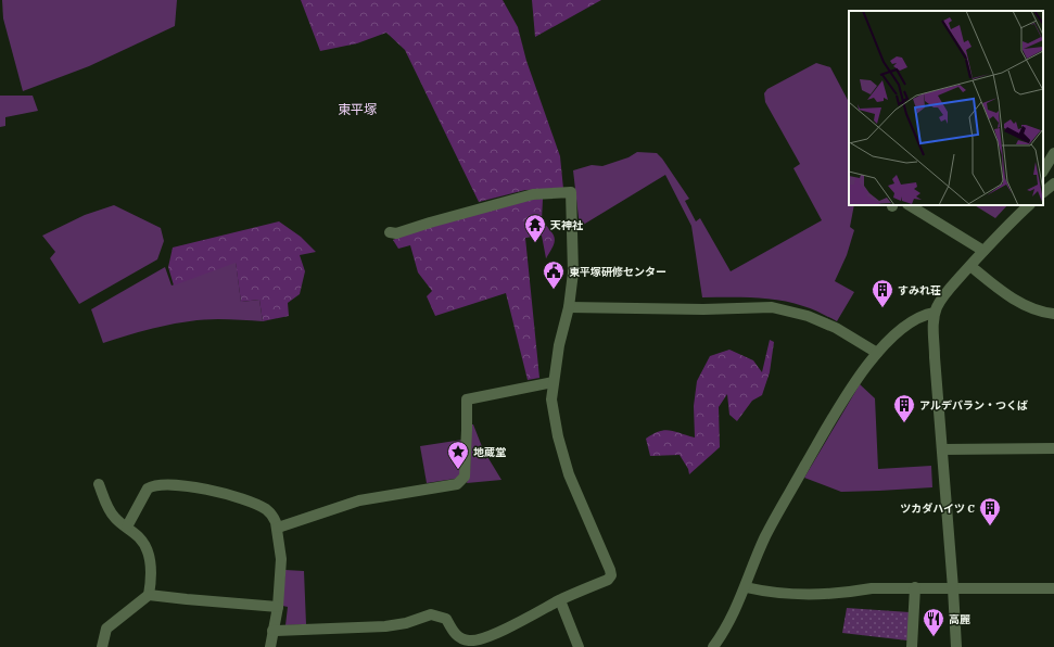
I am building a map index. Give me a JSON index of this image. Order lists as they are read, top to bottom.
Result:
{
  "districts": ["東平塚"],
  "places": {
    "temple": ["天神社"],
    "public building": ["東平塚研修センター"],
    "building": ["すみれ荘", "アルデバラン・つくば", "ツカダハイツ C"],
    "place": ["地蔵堂"],
    "restaurant": ["高麗"]
  }
}
